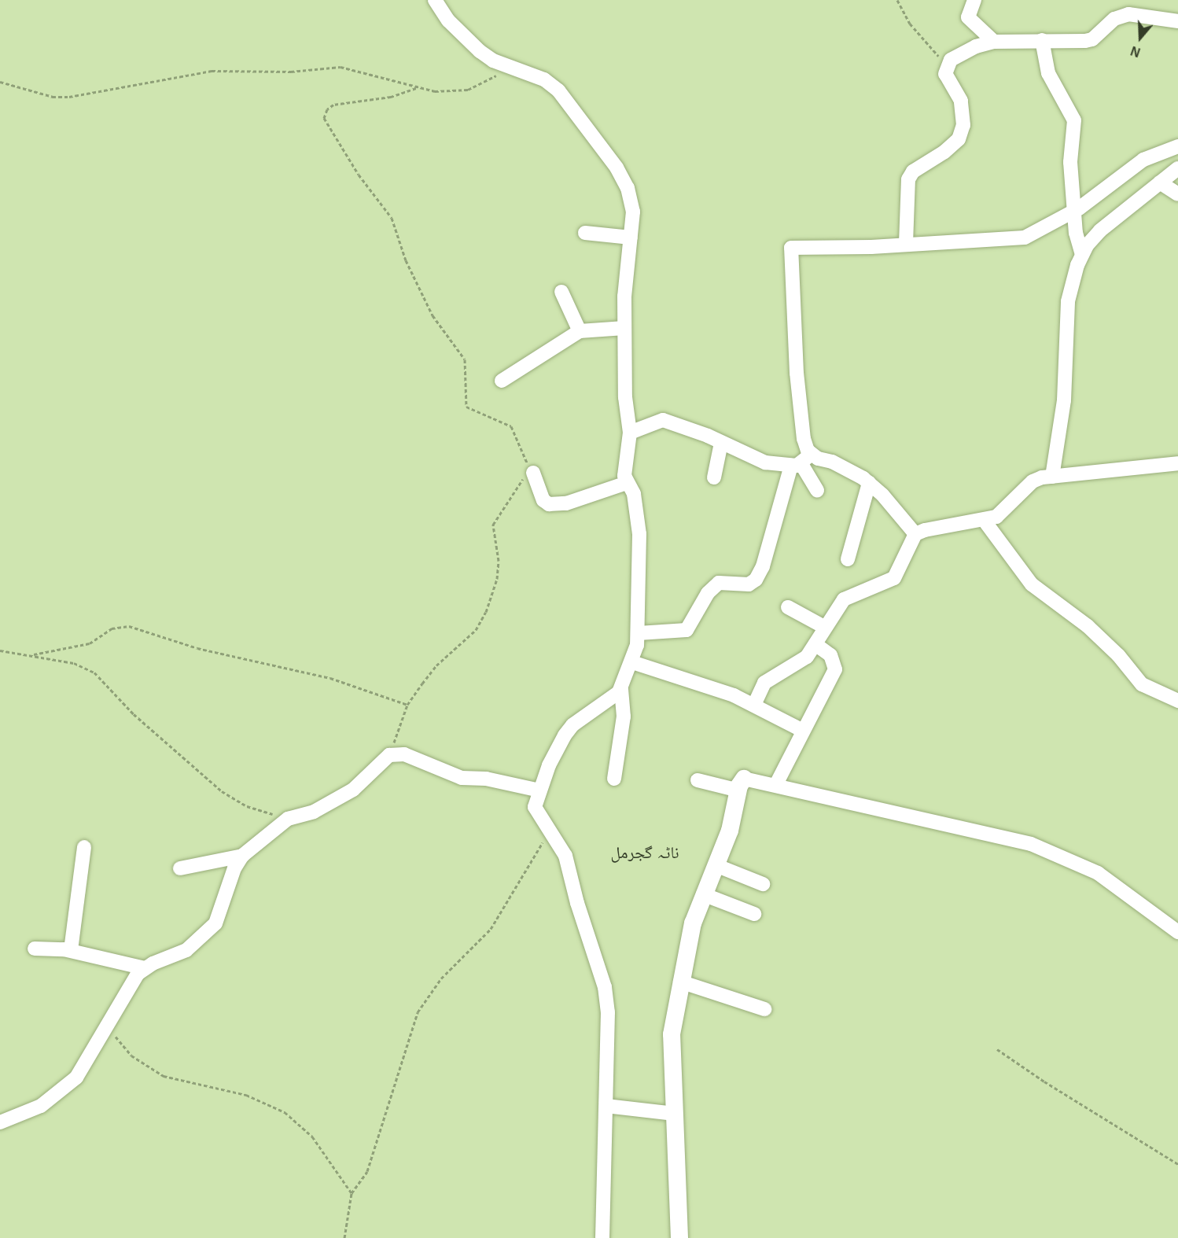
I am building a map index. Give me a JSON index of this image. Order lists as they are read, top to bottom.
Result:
{
  "districts": ["ناٹہ گجرمل"],
  "north": "bottom"
}
